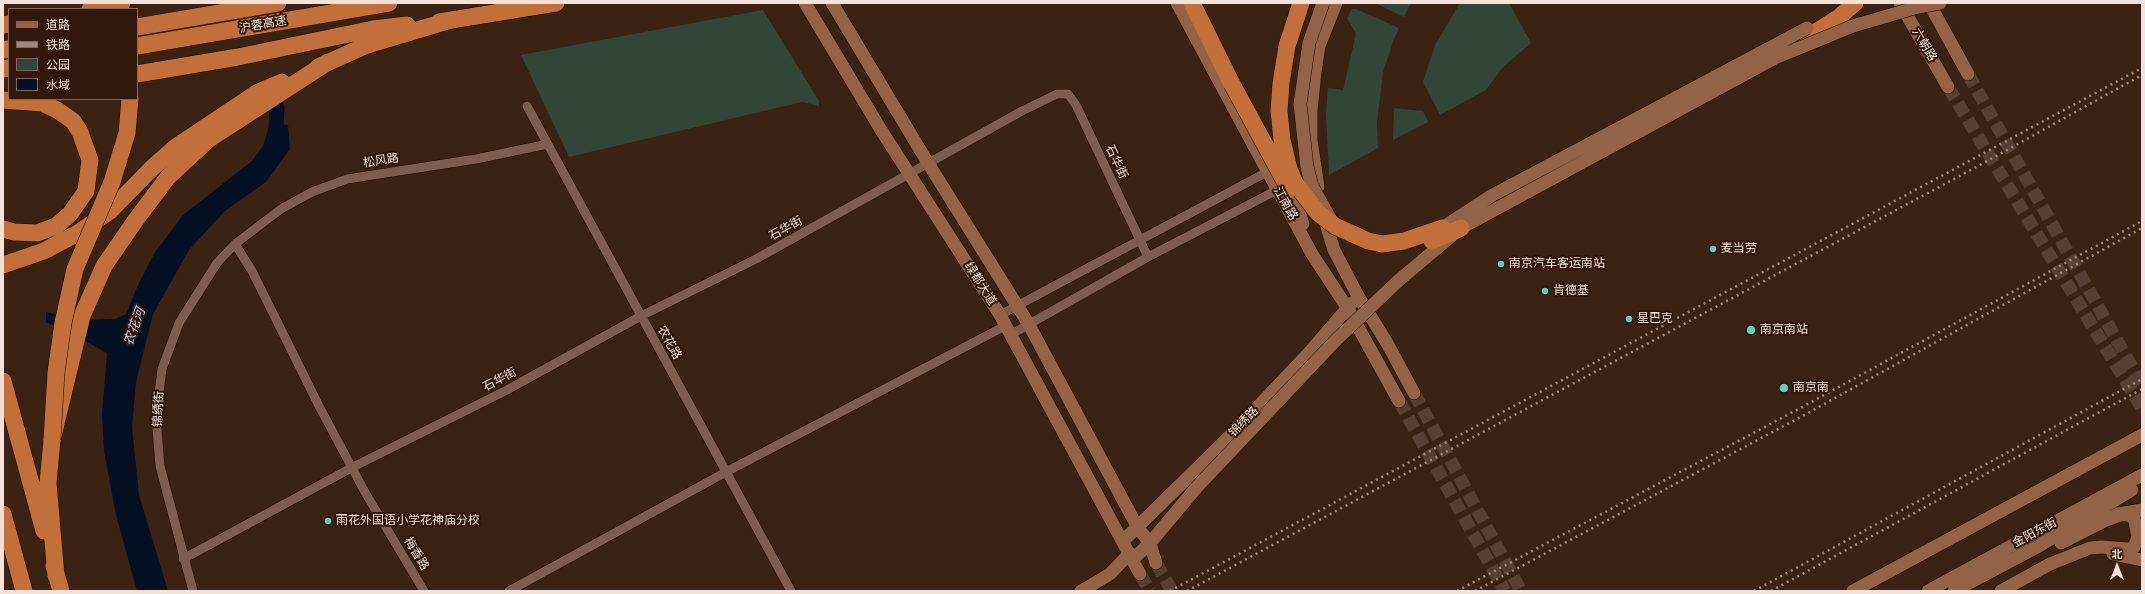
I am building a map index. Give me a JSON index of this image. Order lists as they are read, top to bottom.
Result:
{
  "streets": {
    "highway": ["沪蓉高速"],
    "main road": [
      "六朝路",
      "江南路",
      "绿都大道",
      "锦绣路",
      "金阳东街"
    ],
    "street": [
      "松风路",
      "石华街",
      "农花路",
      "锦绣街",
      "梅香路"
    ]
  },
  "crossings": [
    ["松风路", "农花路"],
    ["松风路", "锦绣街"],
    ["松风路", "梅香路"],
    ["石华街", "绿都大道"],
    ["石华街", "农花路"],
    ["石华街", "锦绣街"],
    ["石华街", "梅香路"],
    ["江南路", "锦绣路"],
    ["绿都大道", "锦绣路"],
    ["锦绣街", "梅香路"]
  ],
  "water": ["农花河"],
  "places": [
    "麦当劳",
    "南京汽车客运南站",
    "肯德基",
    "星巴克",
    "南京南站",
    "南京南",
    "雨花外国语小学花神庙分校"
  ],
  "legend": [
    "道路",
    "铁路",
    "公园",
    "水域"
  ],
  "north": "top"
}
